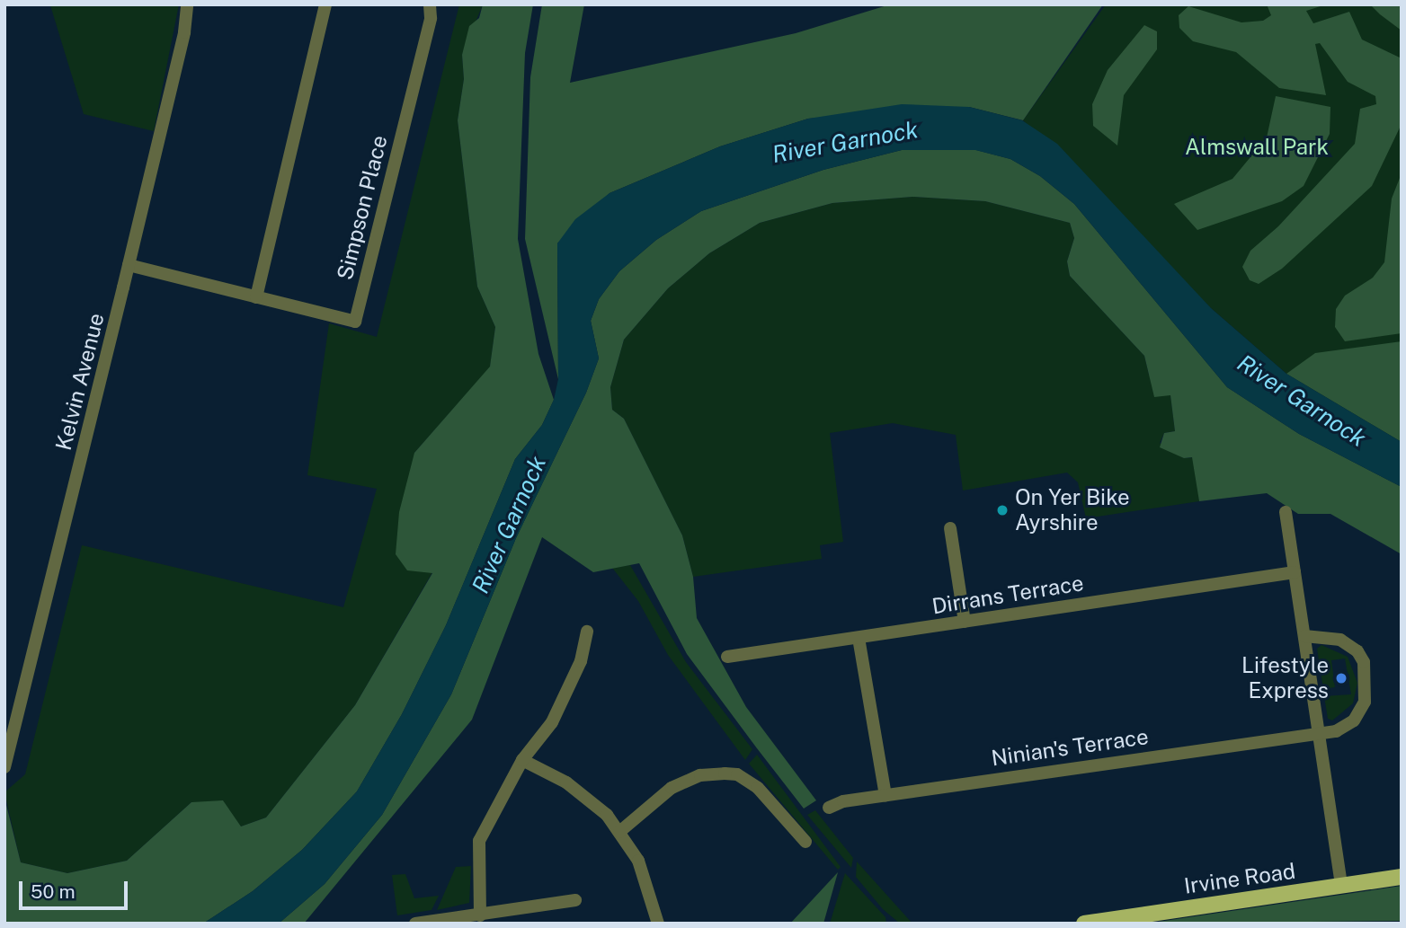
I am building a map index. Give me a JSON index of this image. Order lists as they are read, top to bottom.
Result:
{
  "streets": {
    "main road": ["Irvine Road"],
    "street": [
      "Simpson Place",
      "Kelvin Avenue",
      "Dirrans Terrace",
      "Ninian's Terrace"
    ]
  },
  "crossings": [
    ["Simpson Place", "Kelvin Avenue"]
  ],
  "water": ["River Garnock"],
  "parks": ["Almswall Park"],
  "places": ["On Yer Bike Ayrshire", "Lifestyle Express"],
  "scale_bar": "50 m"
}
